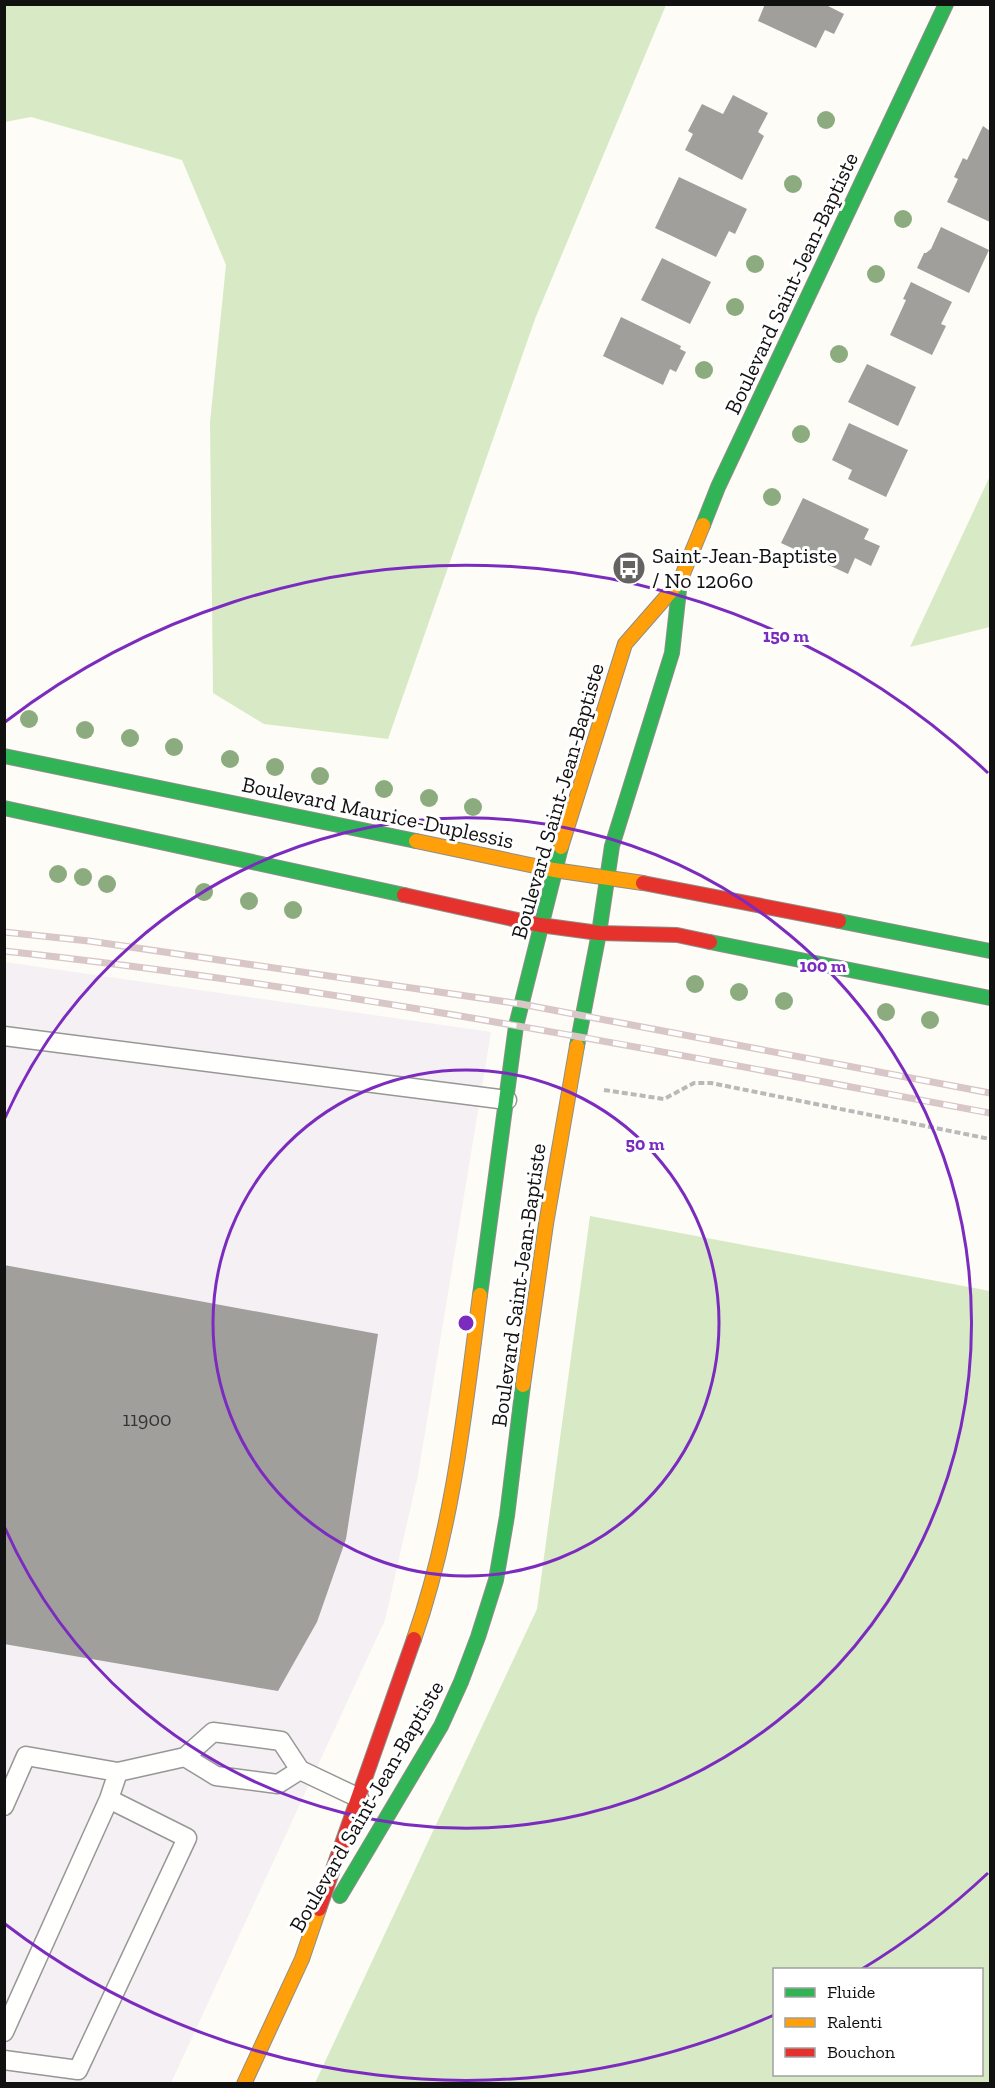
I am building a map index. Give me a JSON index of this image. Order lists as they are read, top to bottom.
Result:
{
  "streets": {
    "main road": ["Boulevard Saint-Jean-Baptiste", "Boulevard Maurice-Duplessis"]
  },
  "crossings": [
    ["Boulevard Saint-Jean-Baptiste", "Boulevard Maurice-Duplessis"]
  ],
  "places": {
    "bus stop": ["Saint-Jean-Baptiste / No 12060"]
  },
  "house_numbers": ["11900"],
  "legend": ["Fluide", "Ralenti", "Bouchon"],
  "rings": ["150 m", "100 m", "50 m"]
}
